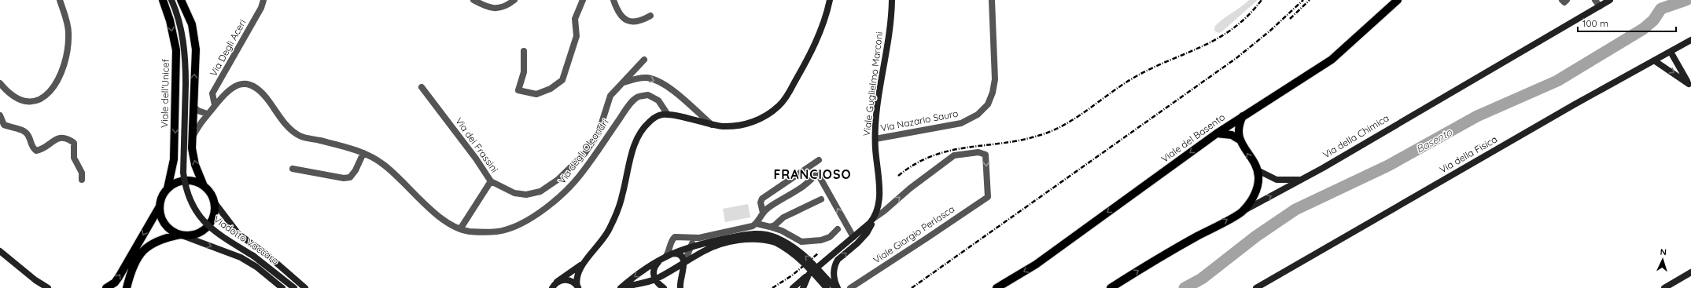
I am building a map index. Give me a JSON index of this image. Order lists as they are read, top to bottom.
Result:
{
  "streets": {
    "main road": ["Viale dell'Unicef", "Via della Chimica", "Viale del Basento"],
    "street": [
      "Via Degli Aceri",
      "Viale Guglielmo Marconi",
      "Via Nazario Sauro",
      "Via dei Frassini",
      "Via degli Oleandri",
      "Via della Fisica",
      "Viale Giorgio Perlasca",
      "Viadotto Vaccaro"
    ]
  },
  "crossings": [
    ["Via Degli Aceri", "Via degli Oleandri"],
    ["Viale Guglielmo Marconi", "Via Nazario Sauro"],
    ["Viale Guglielmo Marconi", "Viale Giorgio Perlasca"]
  ],
  "one_way": ["Via della Chimica", "Viale del Basento"],
  "districts": ["FRANCIOSO"],
  "water": ["Basento"],
  "scale_bar": "100 m",
  "north": "top"
}
